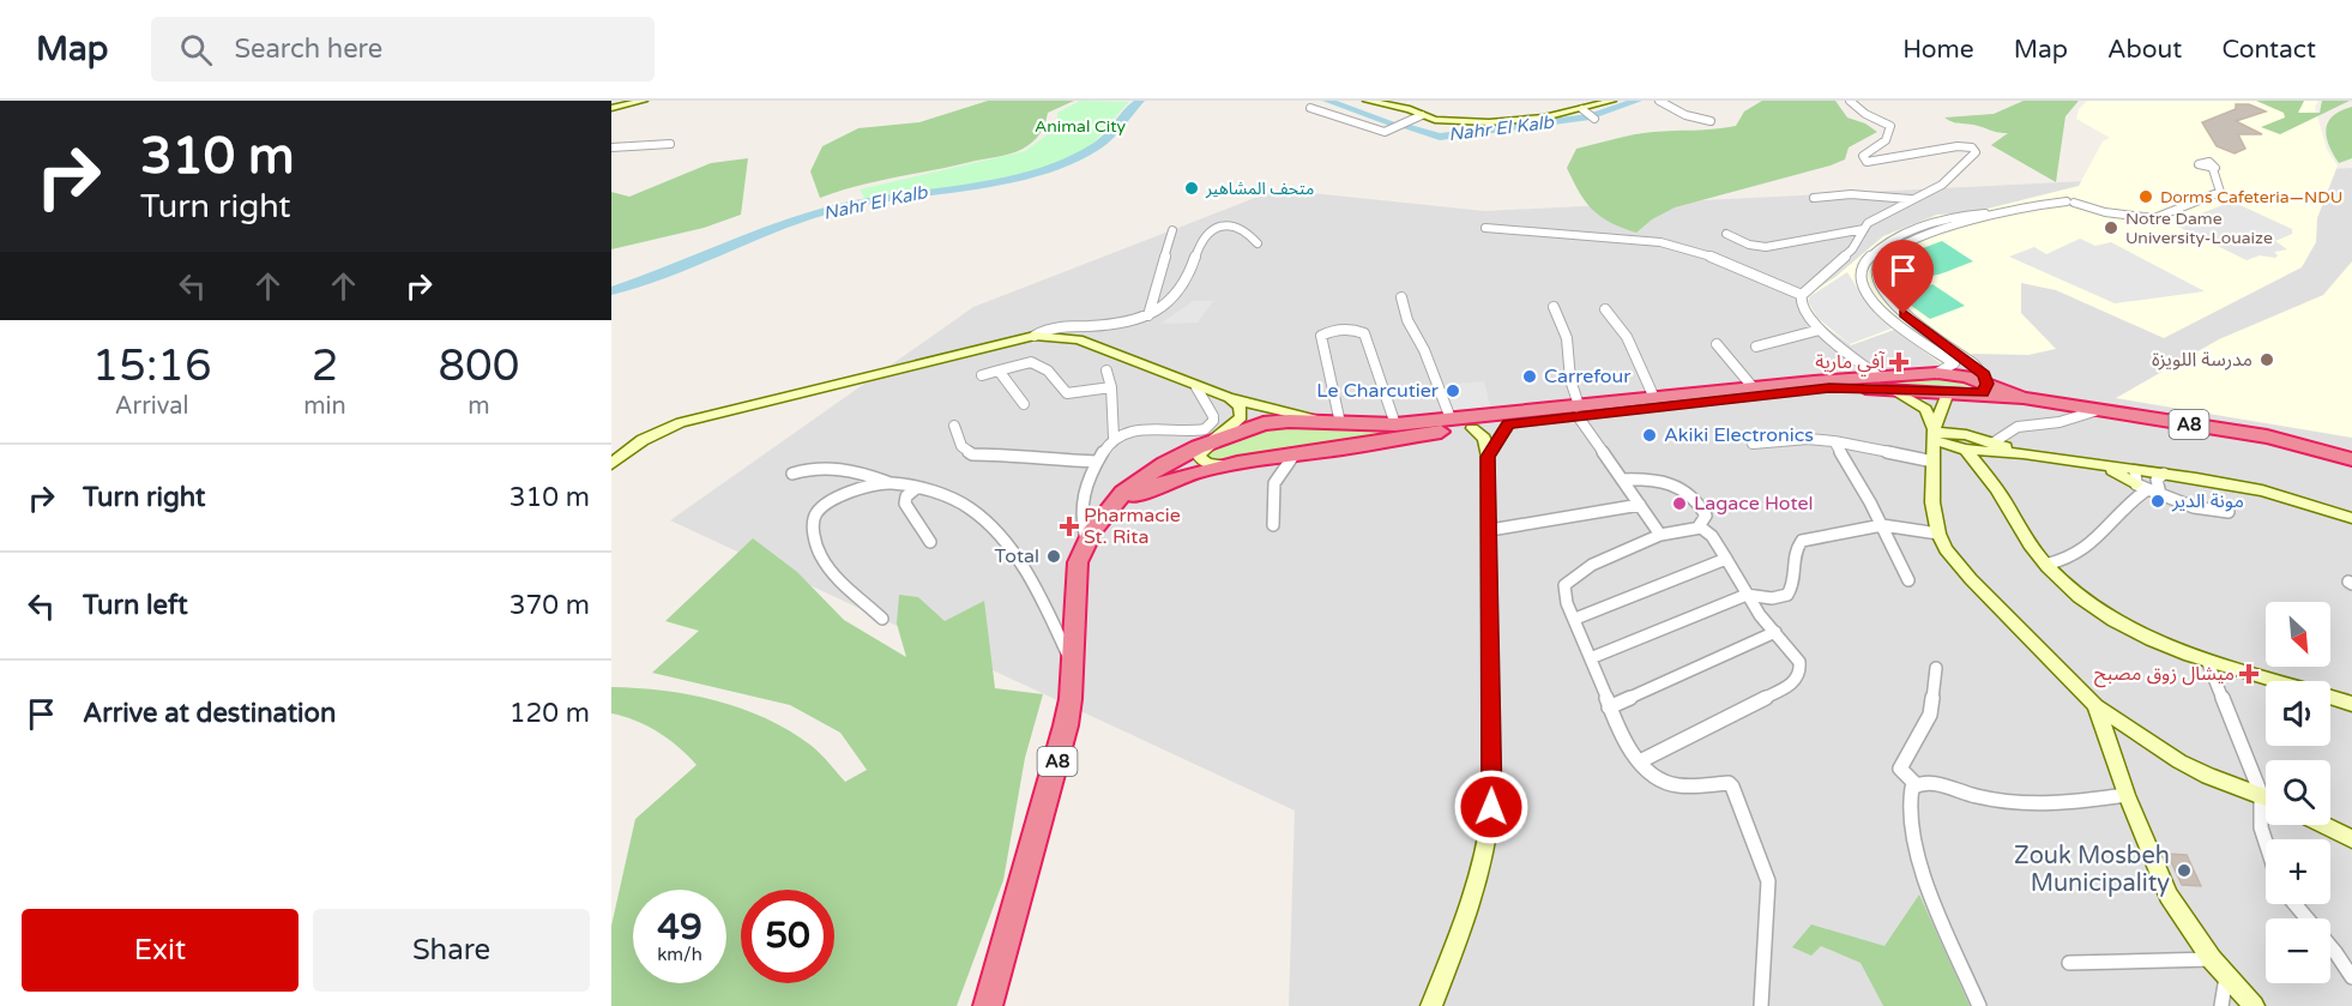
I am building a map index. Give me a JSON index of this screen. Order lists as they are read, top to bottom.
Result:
{
  "streets": {
    "highway": ["A8"]
  },
  "water": ["Nahr El Kalb"],
  "parks": ["Animal City"],
  "places": {
    "other": [
      "متحف المشاهير",
      "Dorms Cafeteria—NDU",
      "Notre Dame University-Louaize",
      "مدرسة اللويزة",
      "Carrefour",
      "Le Charcutier",
      "Akiki Electronics",
      "مونة الدير",
      "Lagace Hotel",
      "Total",
      "Zouk Mosbeh Municipality"
    ],
    "health": ["آفي مارية", "Pharmacie St. Rita", "ميشال زوق مصبح"]
  },
  "north": "bottom right",
  "page": {
    "header": "Map",
    "search": "Search here",
    "nav": [
      "Home",
      "Map",
      "About",
      "Contact"
    ],
    "turn": ["310 m", "Turn right"],
    "eta": [
      "15:16",
      "Arrival",
      "2",
      "min",
      "800",
      "m"
    ],
    "list": [
      {
        "name": "Turn right",
        "value": "310 m"
      },
      {
        "name": "Turn left",
        "value": "370 m"
      },
      {
        "name": "Arrive at destination",
        "value": "120 m"
      }
    ],
    "map_buttons": ["+", "−"],
    "speed": "49 km/h",
    "limit": "50",
    "buttons": ["Exit", "Share"]
  }
}
